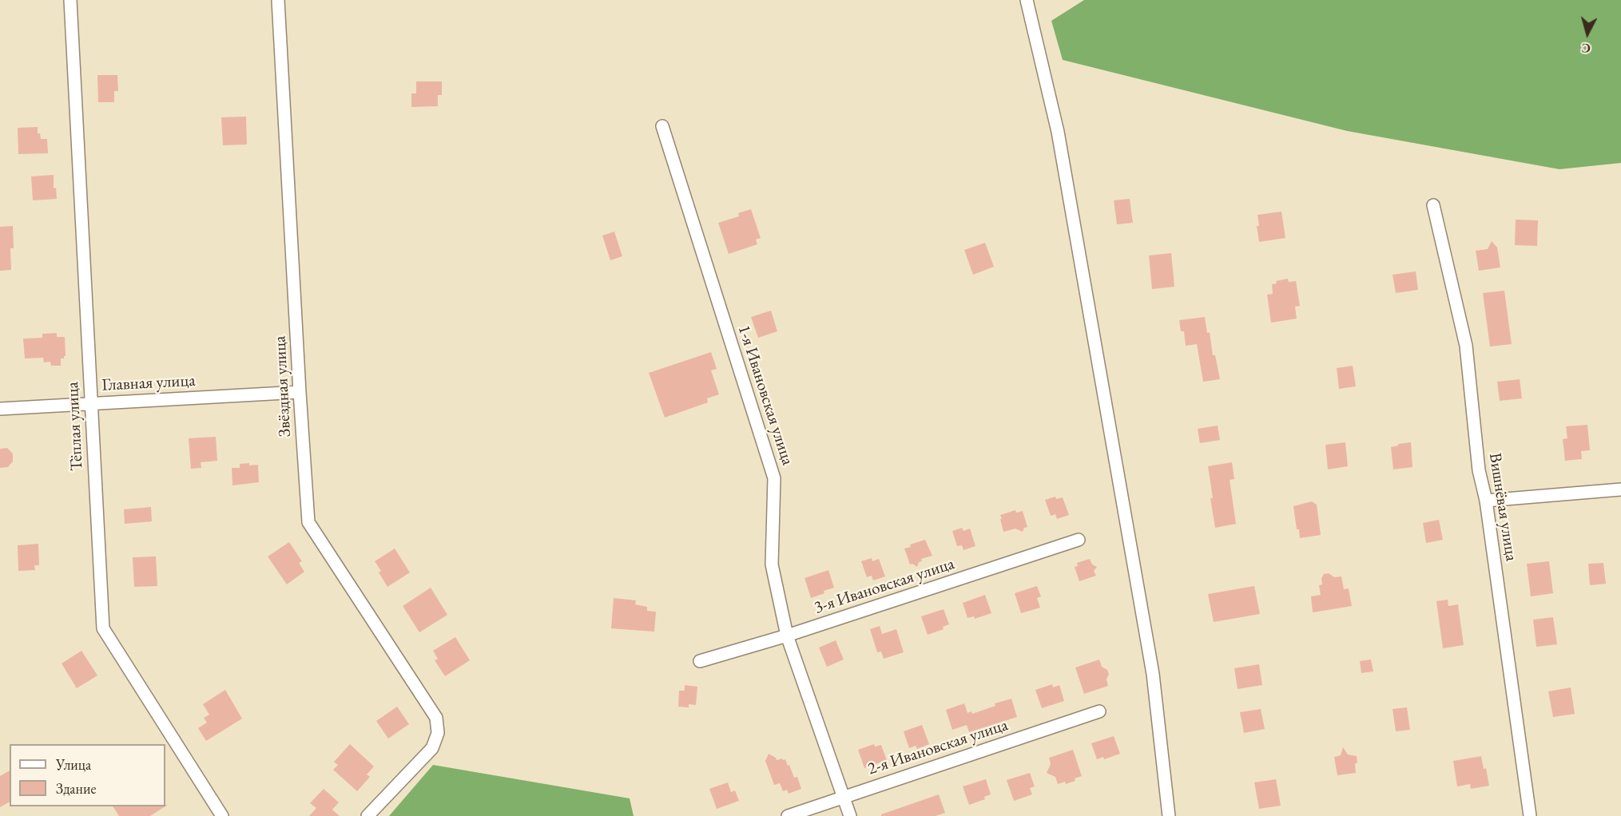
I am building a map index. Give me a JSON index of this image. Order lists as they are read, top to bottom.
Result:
{
  "streets": {
    "street": [
      "Главная улица",
      "Звёздная улица",
      "1-я Ивановская улица",
      "Тёплая улица",
      "Вишнёвая улица",
      "3-я Ивановская улица",
      "2-я Ивановская улица"
    ]
  },
  "crossings": [
    ["Главная улица", "Звёздная улица"],
    ["Главная улица", "Тёплая улица"],
    ["1-я Ивановская улица", "3-я Ивановская улица"],
    ["1-я Ивановская улица", "2-я Ивановская улица"]
  ],
  "legend": ["Улица", "Здание"],
  "north": "bottom"
}
